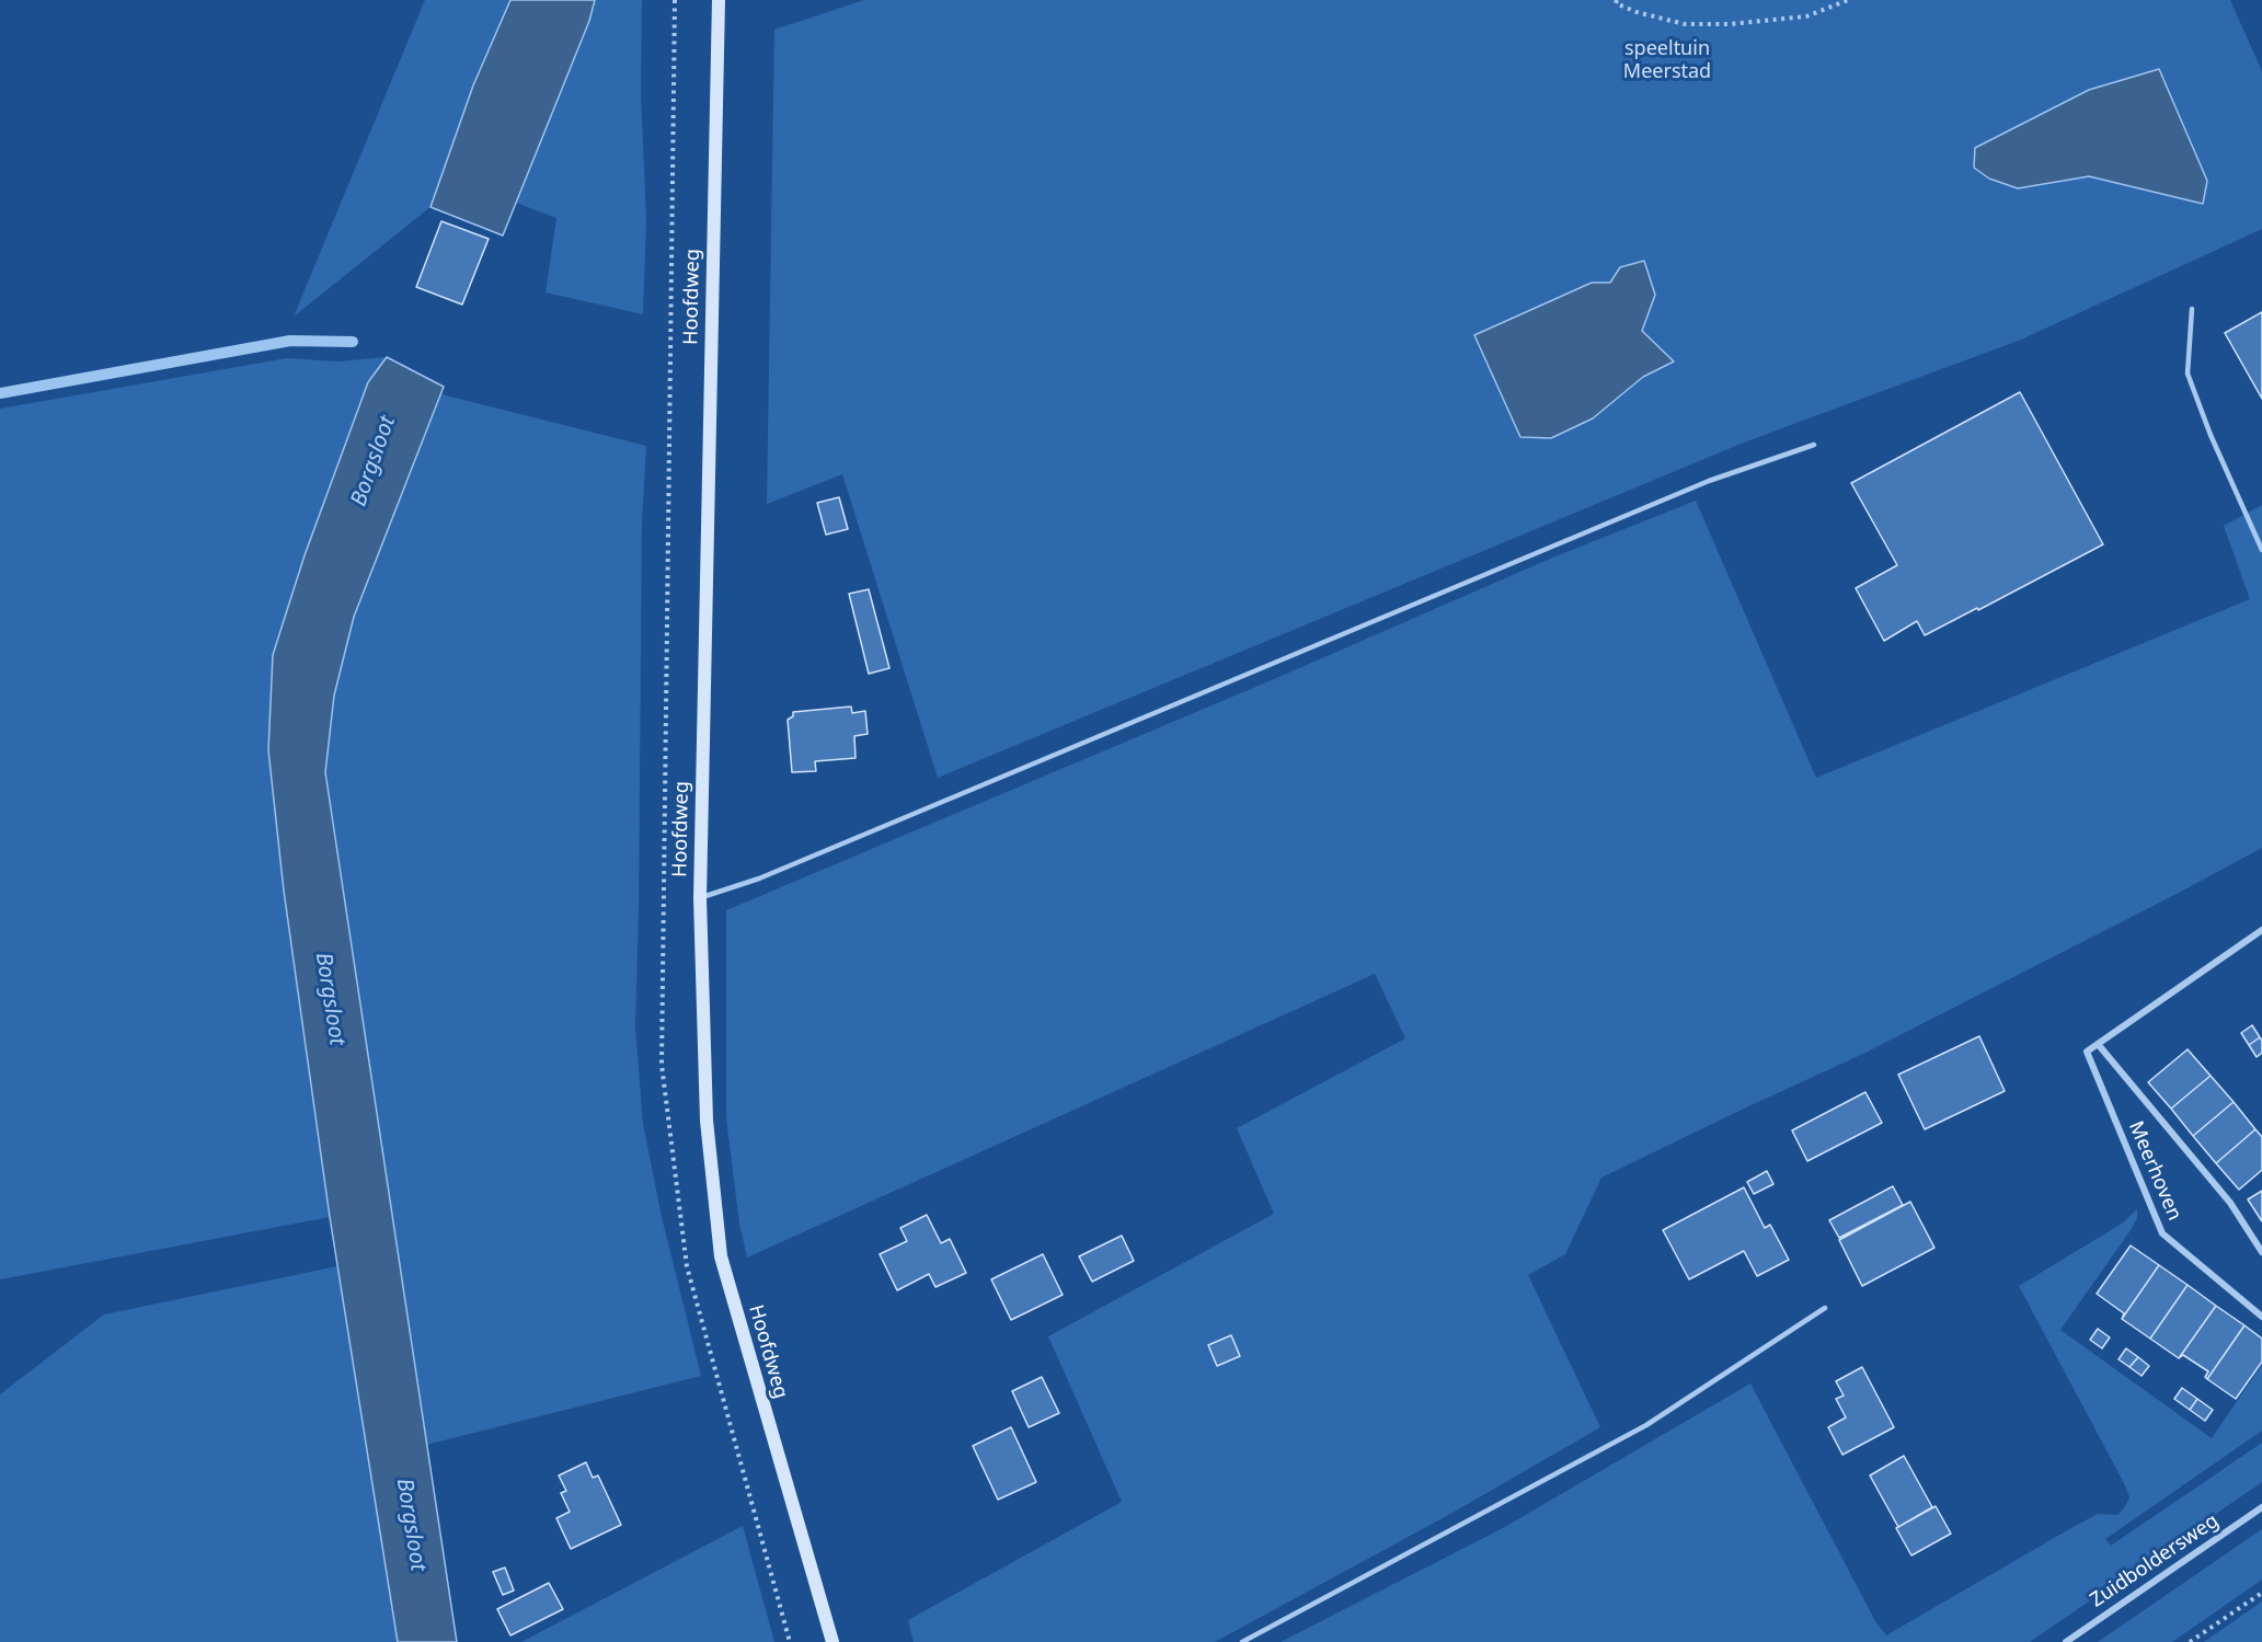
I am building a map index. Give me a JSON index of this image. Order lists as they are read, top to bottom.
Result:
{
  "streets": {
    "main road": ["Hoofdweg"],
    "street": ["Meerhoven", "Zuidboldersweg"]
  },
  "water": ["Borgsloot"],
  "parks": ["speeltuin Meerstad"]
}
